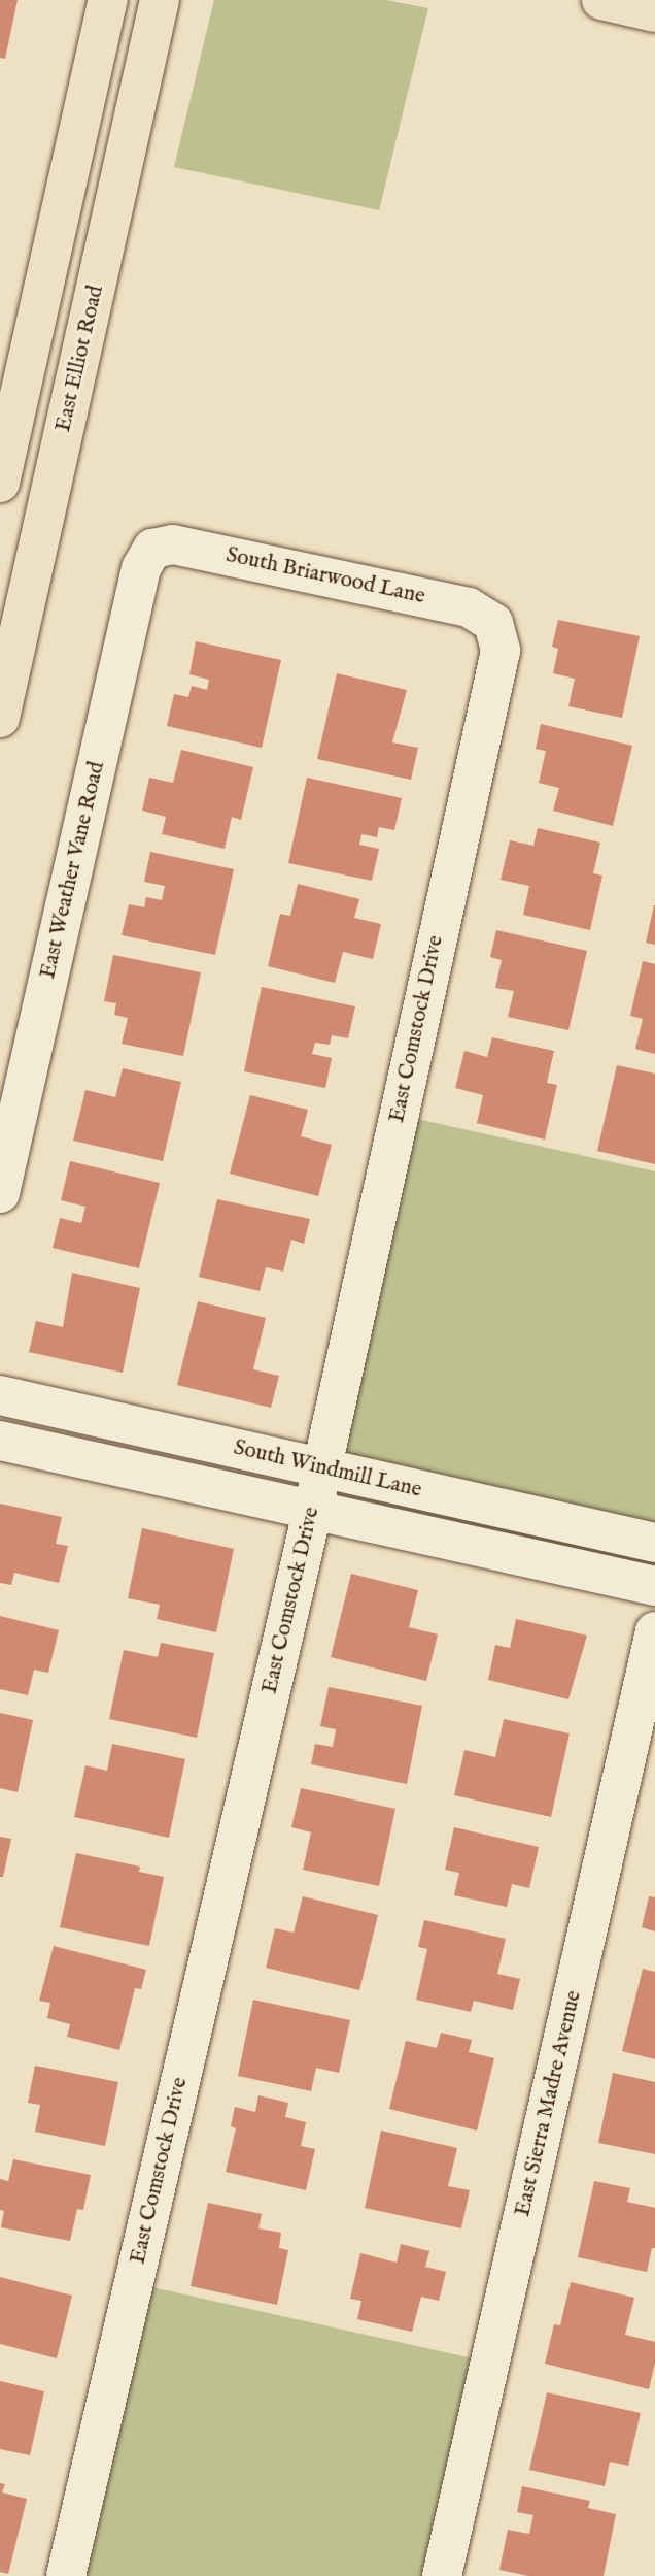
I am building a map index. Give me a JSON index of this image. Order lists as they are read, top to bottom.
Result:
{
  "streets": {
    "main road": ["East Elliot Road"],
    "street": [
      "South Briarwood Lane",
      "East Weather Vane Road",
      "East Comstock Drive",
      "South Windmill Lane",
      "East Sierra Madre Avenue"
    ]
  },
  "crossings": [
    ["South Briarwood Lane", "East Weather Vane Road"],
    ["South Briarwood Lane", "East Comstock Drive"],
    ["East Comstock Drive", "South Windmill Lane"]
  ]
}
